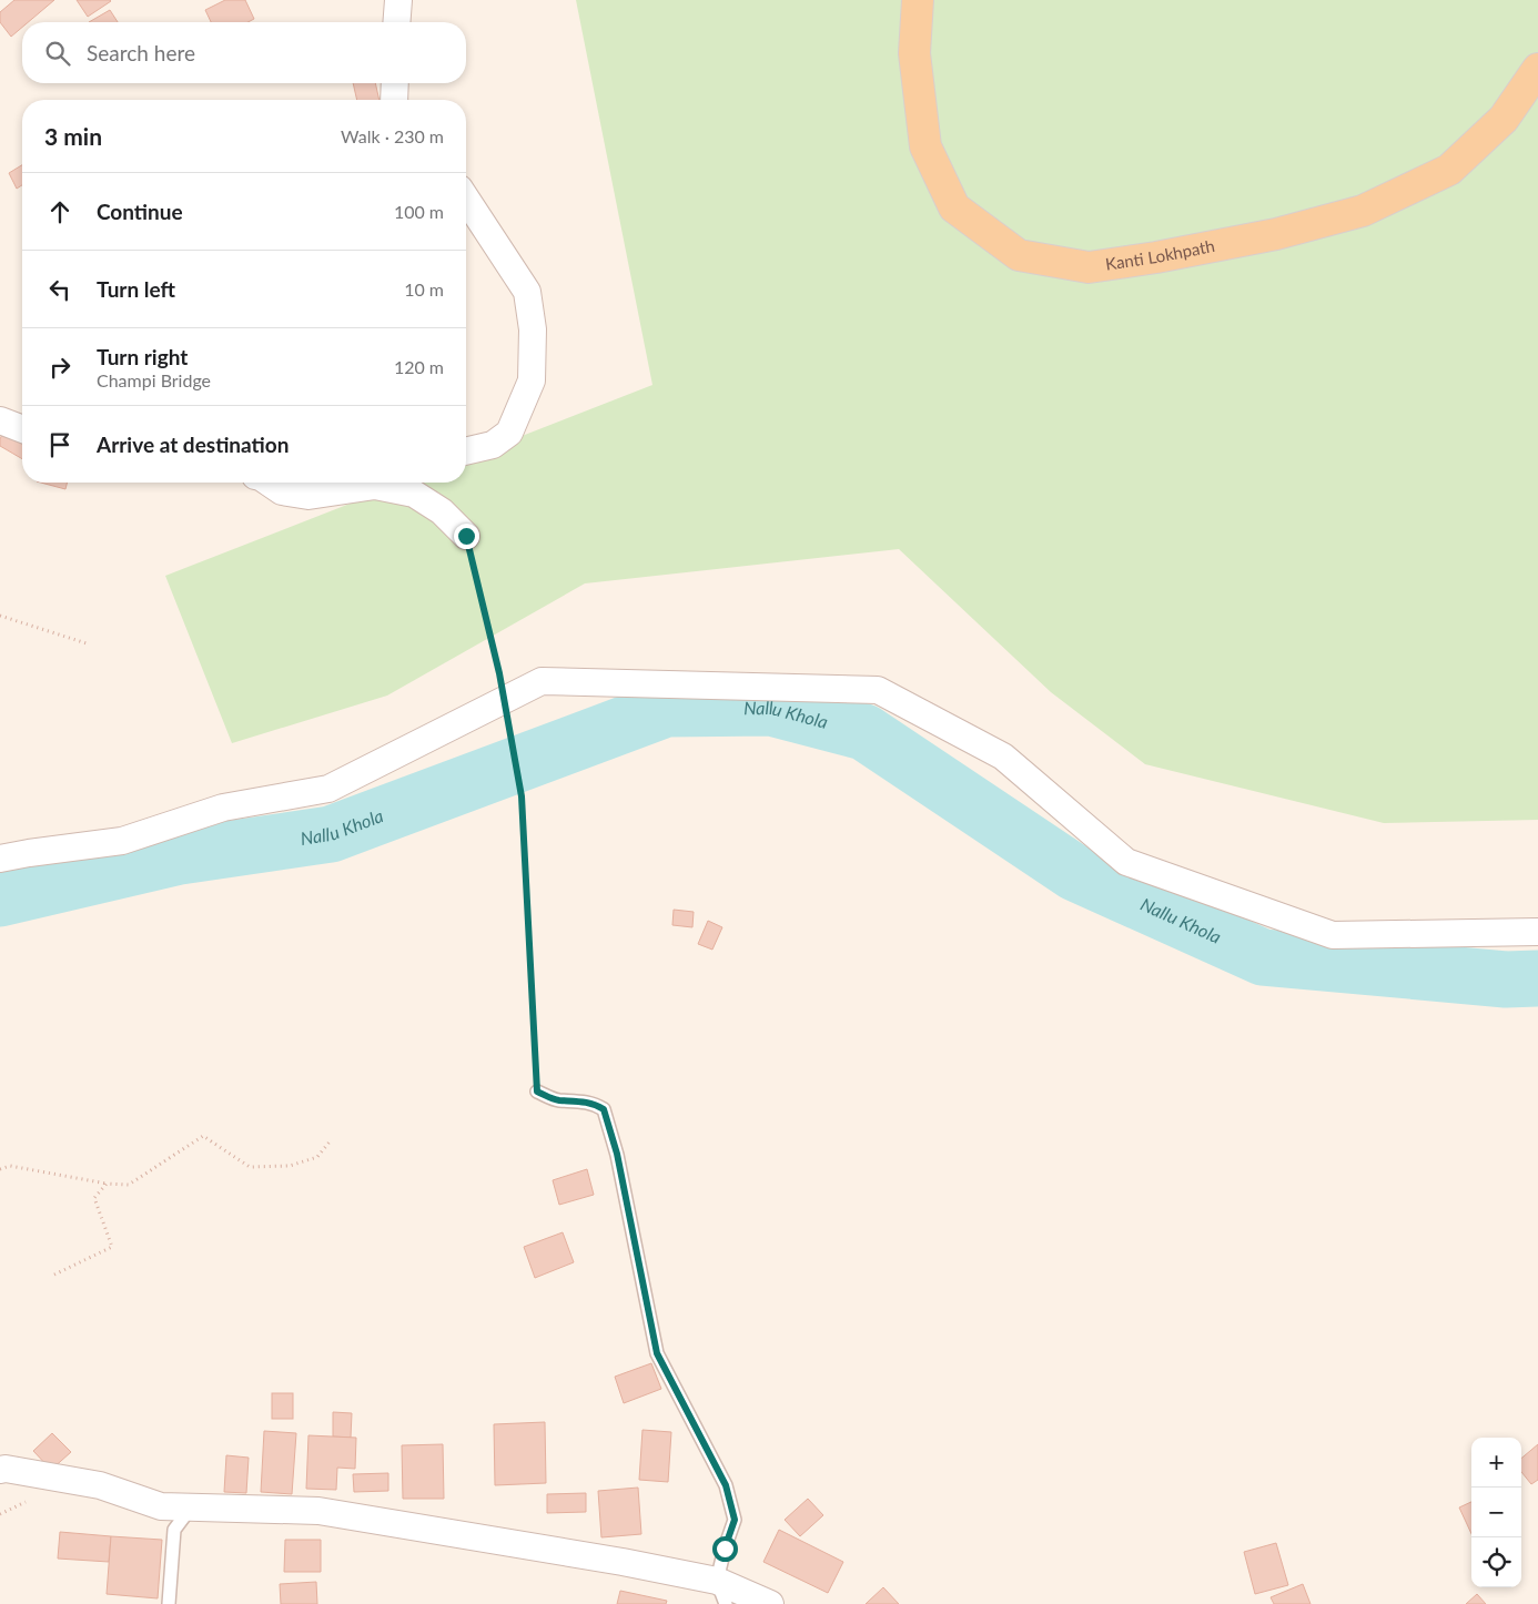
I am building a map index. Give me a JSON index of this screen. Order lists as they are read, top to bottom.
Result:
{
  "streets": {
    "main road": ["Kanti Lokhpath"]
  },
  "water": ["Nallu Khola"],
  "page": {
    "search": "Search here",
    "heading": ["3 min", "Walk · 230 m"],
    "list": [
      ["Continue", "100 m"],
      ["Turn left", "10 m"],
      ["Turn right", "Champi Bridge", "120 m"],
      "Arrive at destination"
    ],
    "map_buttons": ["+", "−"]
  }
}
